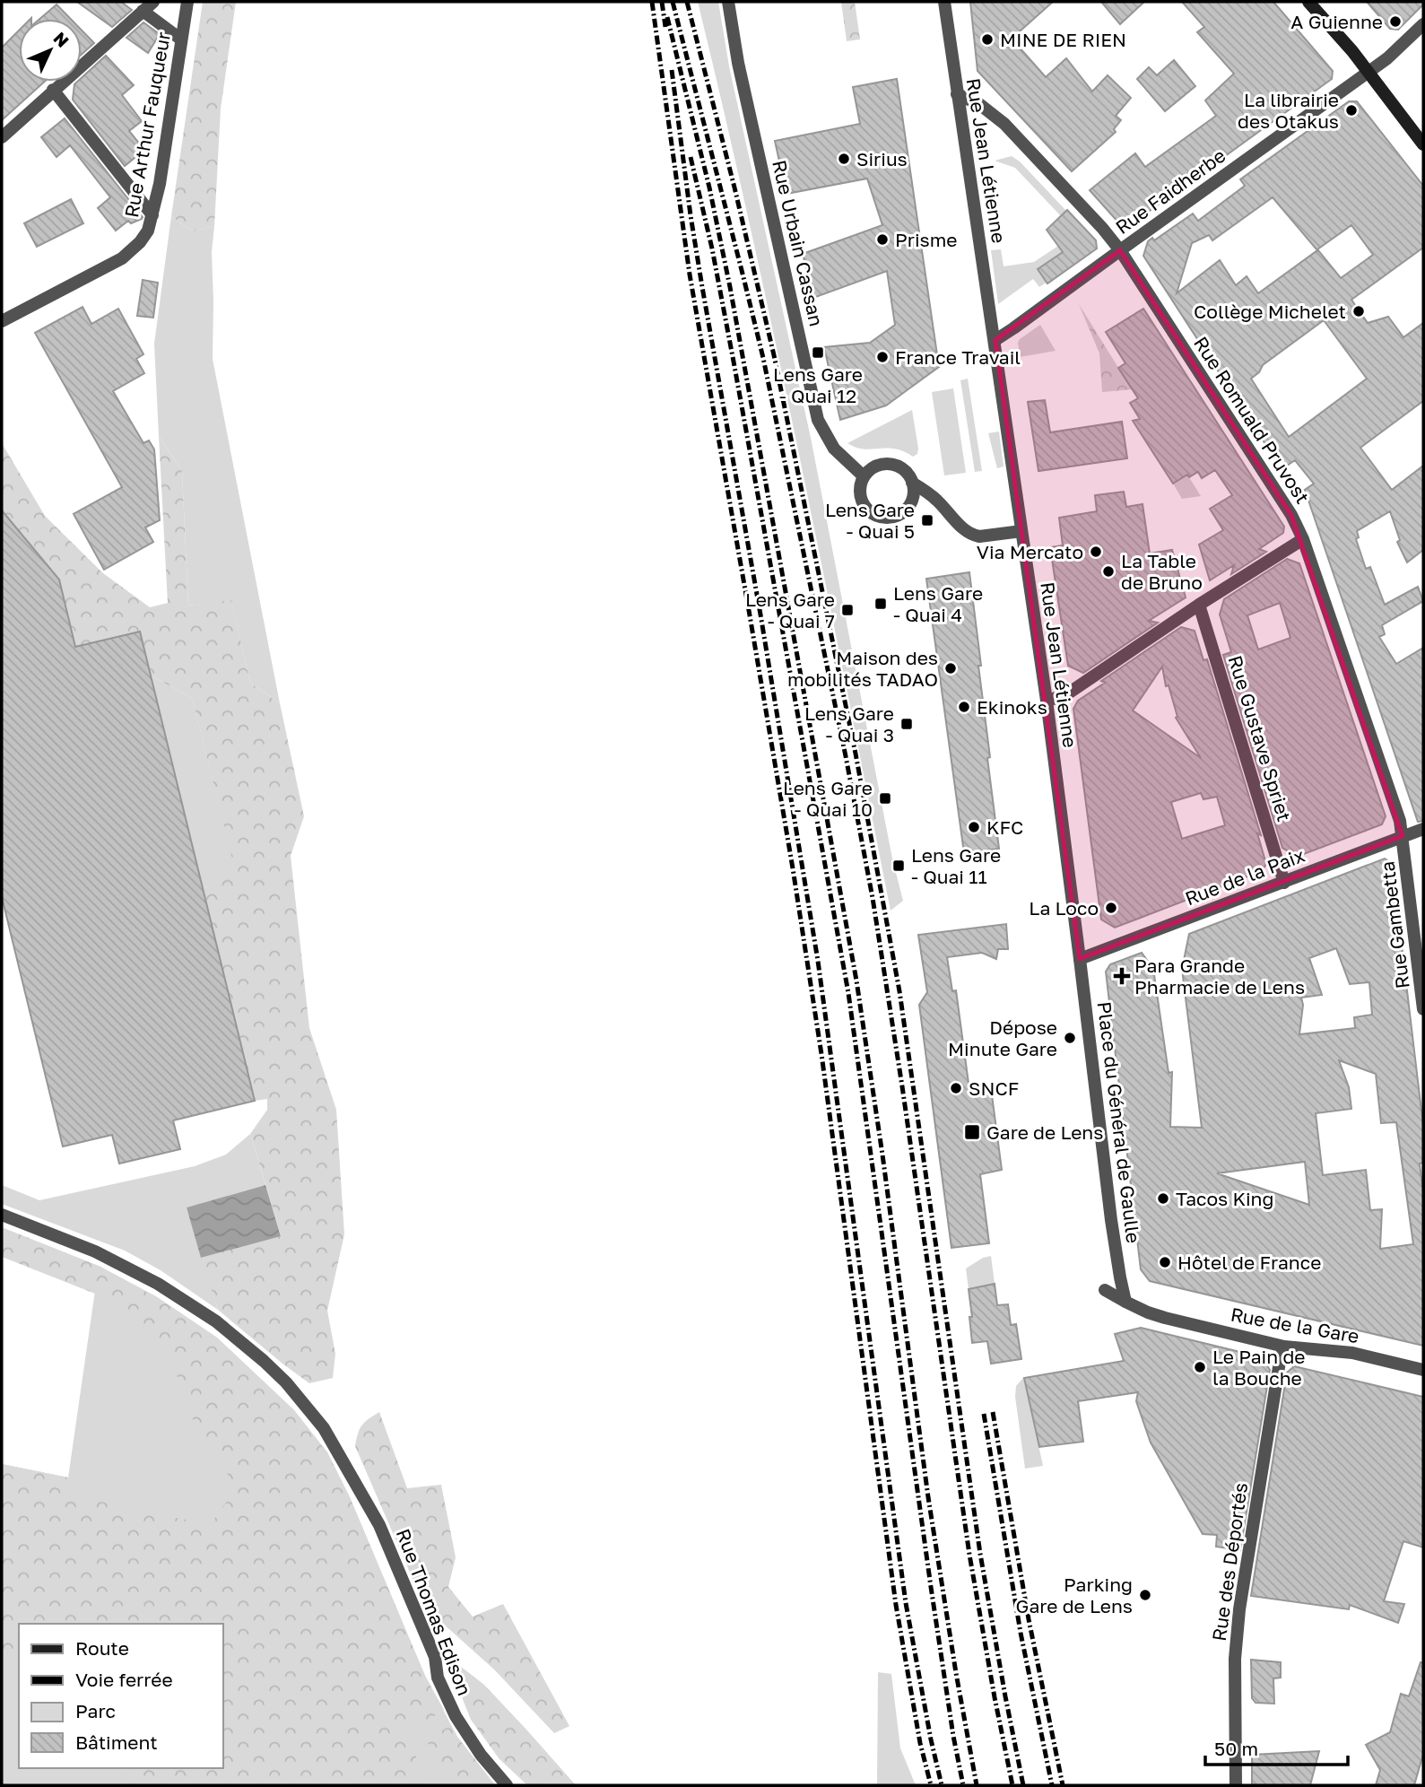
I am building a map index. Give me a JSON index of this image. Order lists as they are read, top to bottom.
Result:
{
  "streets": {
    "street": [
      "Rue Arthur Fauqueur",
      "Rue Jean Létienne",
      "Rue Faidherbe",
      "Rue Urbain Cassan",
      "Rue Romuald Pruvost",
      "Rue Gustave Spriet",
      "Rue de la Paix",
      "Rue Gambetta",
      "Place du Général de Gaulle",
      "Rue de la Gare",
      "Rue des Déportés",
      "Rue Thomas Edison"
    ]
  },
  "crossings": [
    ["Rue Jean Létienne", "Rue Faidherbe"],
    ["Rue Jean Létienne", "Rue Romuald Pruvost"],
    ["Rue Jean Létienne", "Place du Général de Gaulle"],
    ["Rue Faidherbe", "Rue Romuald Pruvost"],
    ["Rue Romuald Pruvost", "Rue de la Paix"],
    ["Rue Romuald Pruvost", "Rue Gambetta"],
    ["Rue Gustave Spriet", "Rue de la Paix"],
    ["Rue de la Paix", "Rue Gambetta"],
    ["Rue de la Paix", "Place du Général de Gaulle"],
    ["Place du Général de Gaulle", "Rue de la Gare"],
    ["Rue de la Gare", "Rue des Déportés"]
  ],
  "places": {
    "other": [
      "A Guienne",
      "MINE DE RIEN",
      "La librairie des Otakus",
      "Sirius",
      "Prisme",
      "Collège Michelet",
      "France Travail",
      "Via Mercato",
      "La Table de Bruno",
      "Maison des mobilités TADAO",
      "Ekinoks",
      "KFC",
      "La Loco",
      "Dépose Minute Gare",
      "SNCF",
      "Tacos King",
      "Hôtel de France",
      "Le Pain de la Bouche",
      "Parking Gare de Lens"
    ],
    "transit": [
      "Lens Gare - Quai 12",
      "Lens Gare - Quai 5",
      "Lens Gare - Quai 4",
      "Lens Gare - Quai 7",
      "Lens Gare - Quai 3",
      "Lens Gare - Quai 10",
      "Lens Gare - Quai 11",
      "Gare de Lens"
    ],
    "health": ["Para Grande Pharmacie de Lens"]
  },
  "legend": [
    "Route",
    "Voie ferrée",
    "Parc",
    "Bâtiment"
  ],
  "scale_bar": "50 m",
  "north": "top right"
}
